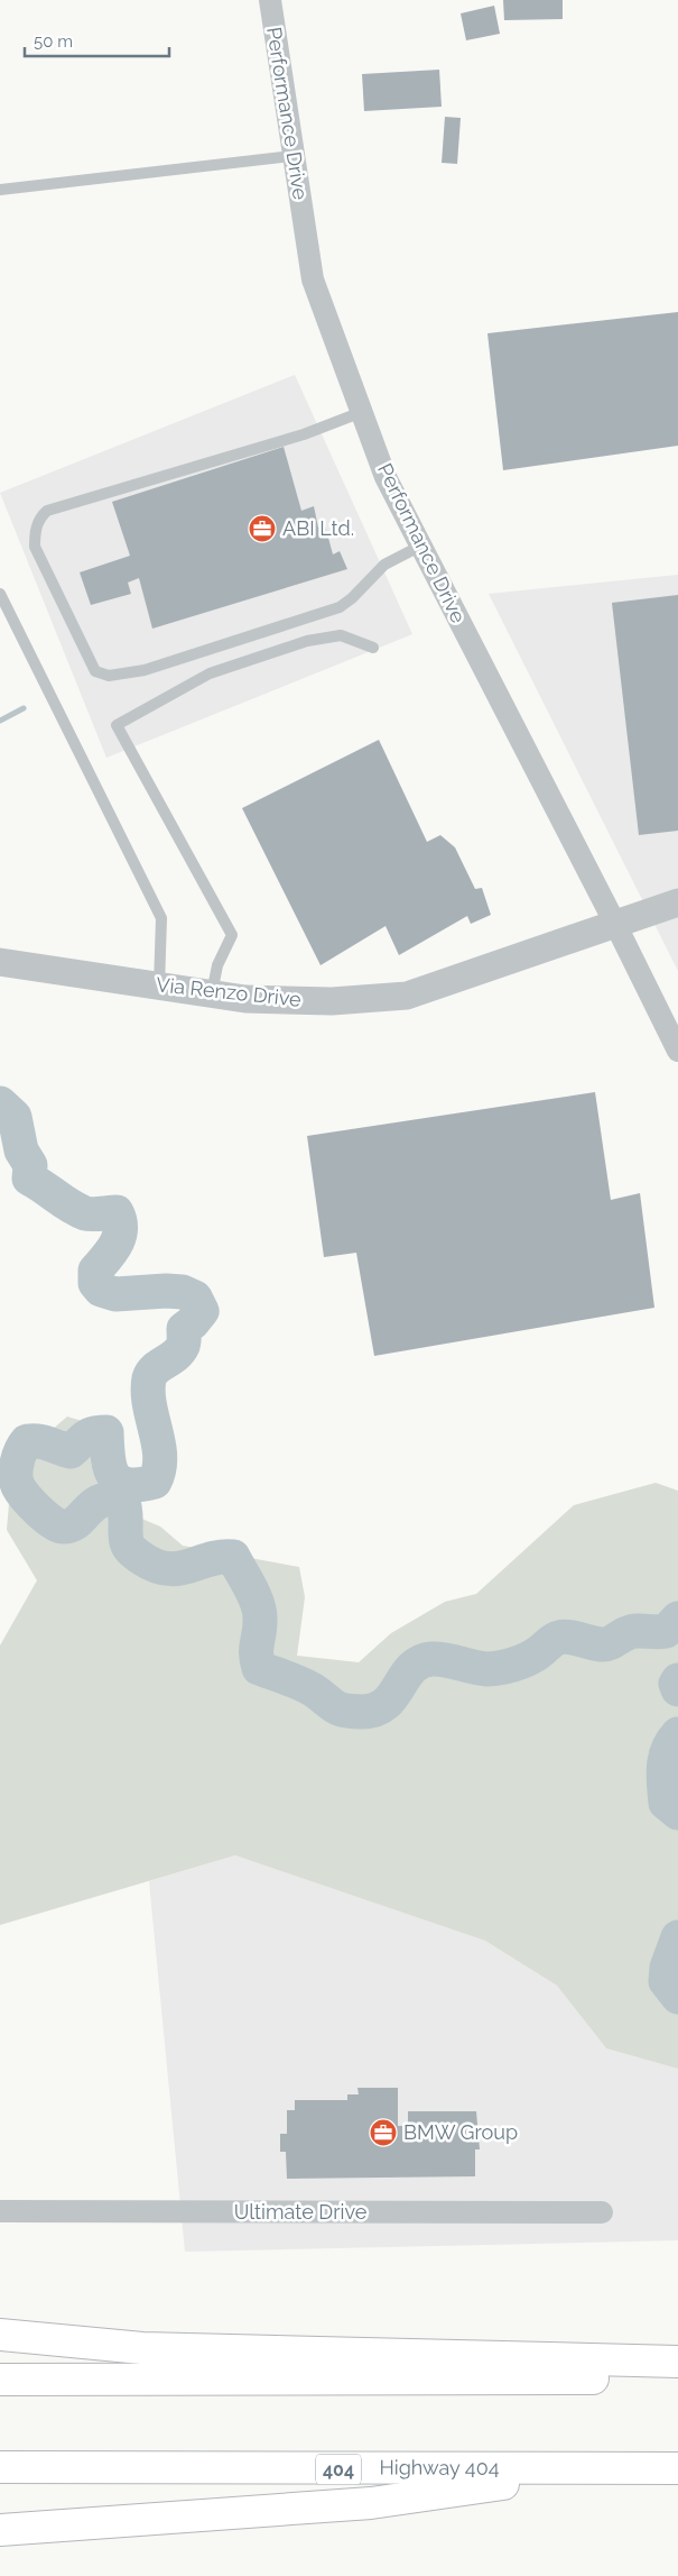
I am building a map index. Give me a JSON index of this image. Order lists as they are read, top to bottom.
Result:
{
  "streets": {
    "highway": ["Highway 404", "404"],
    "street": ["Performance Drive", "Via Renzo Drive", "Ultimate Drive"]
  },
  "crossings": [
    ["Performance Drive", "Via Renzo Drive"]
  ],
  "places": {
    "office": ["ABI Ltd.", "BMW Group"]
  },
  "scale_bar": "50 m"
}
